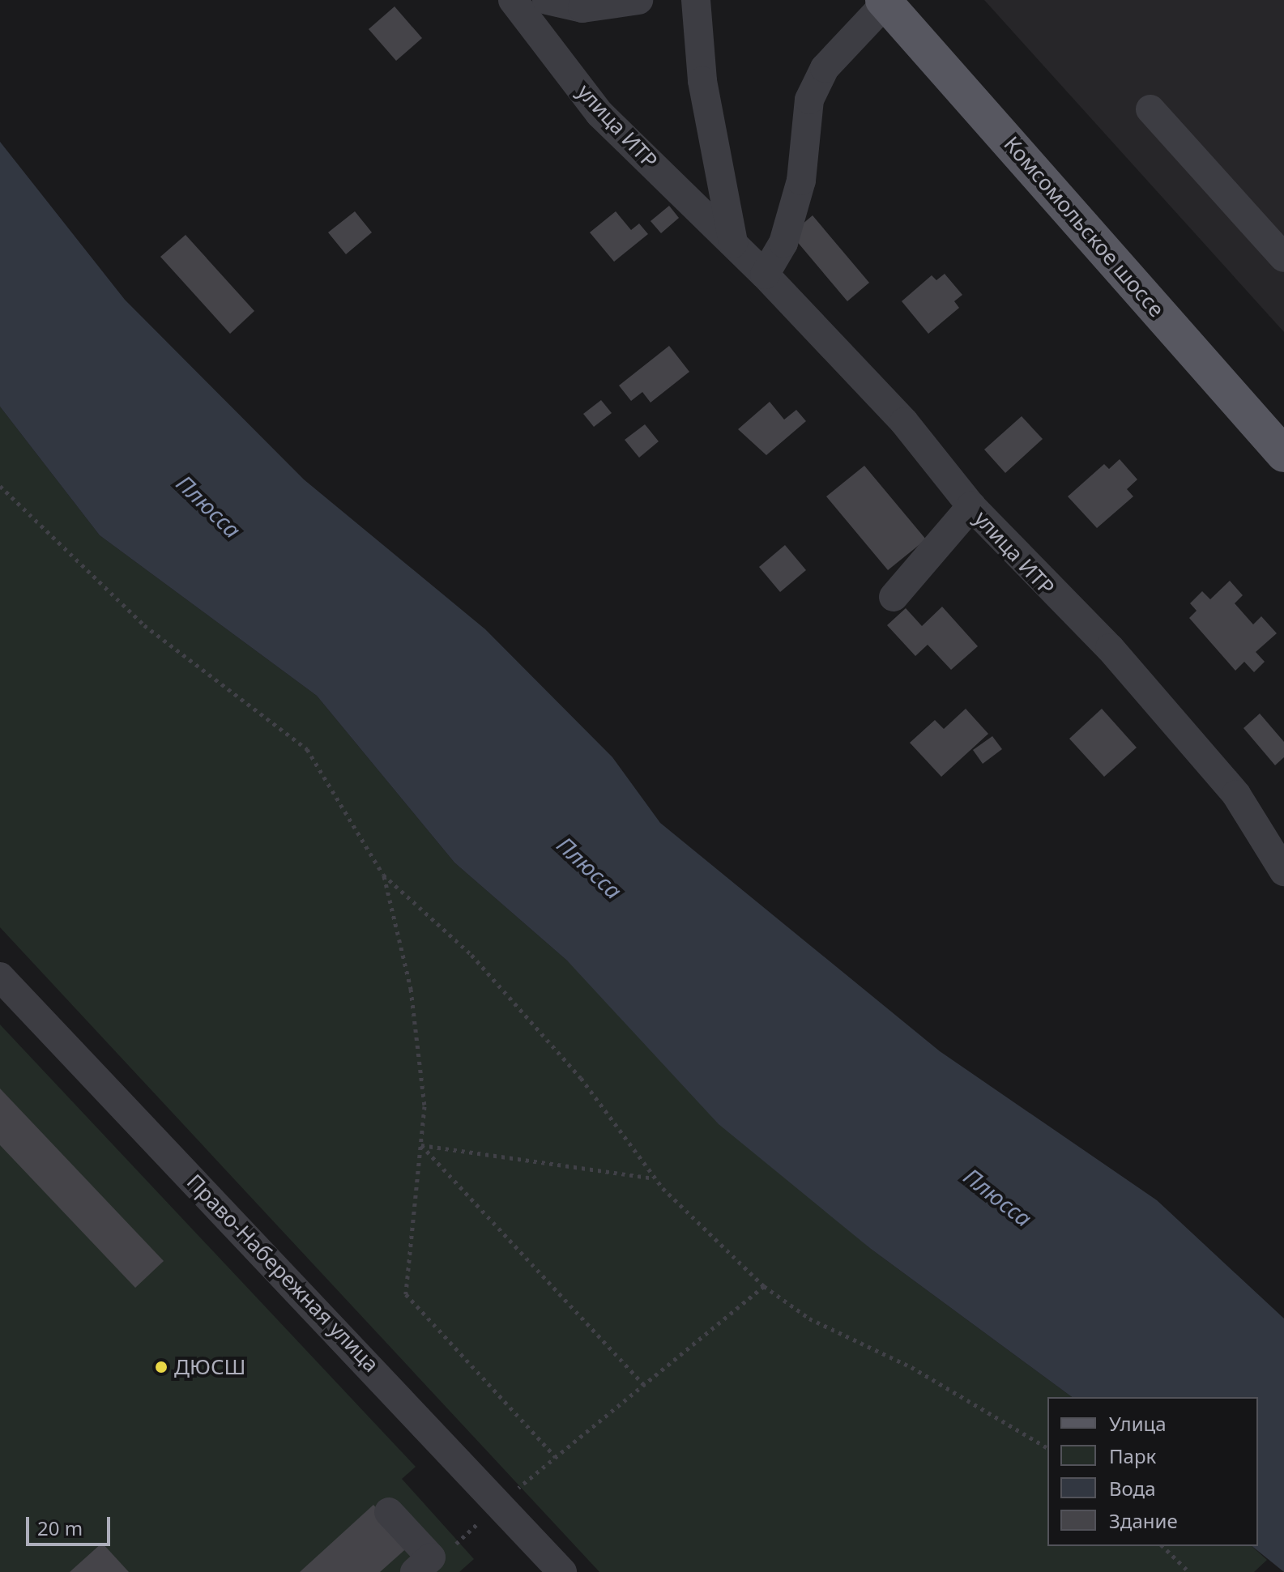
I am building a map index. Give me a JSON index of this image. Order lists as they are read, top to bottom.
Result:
{
  "streets": {
    "main road": ["Комсомольское шоссе"],
    "street": ["улица ИТР", "Право-Набережная улица"]
  },
  "water": ["Плюсса"],
  "places": ["ДЮСШ"],
  "legend": [
    "Улица",
    "Парк",
    "Вода",
    "Здание"
  ],
  "scale_bar": "20 m"
}
